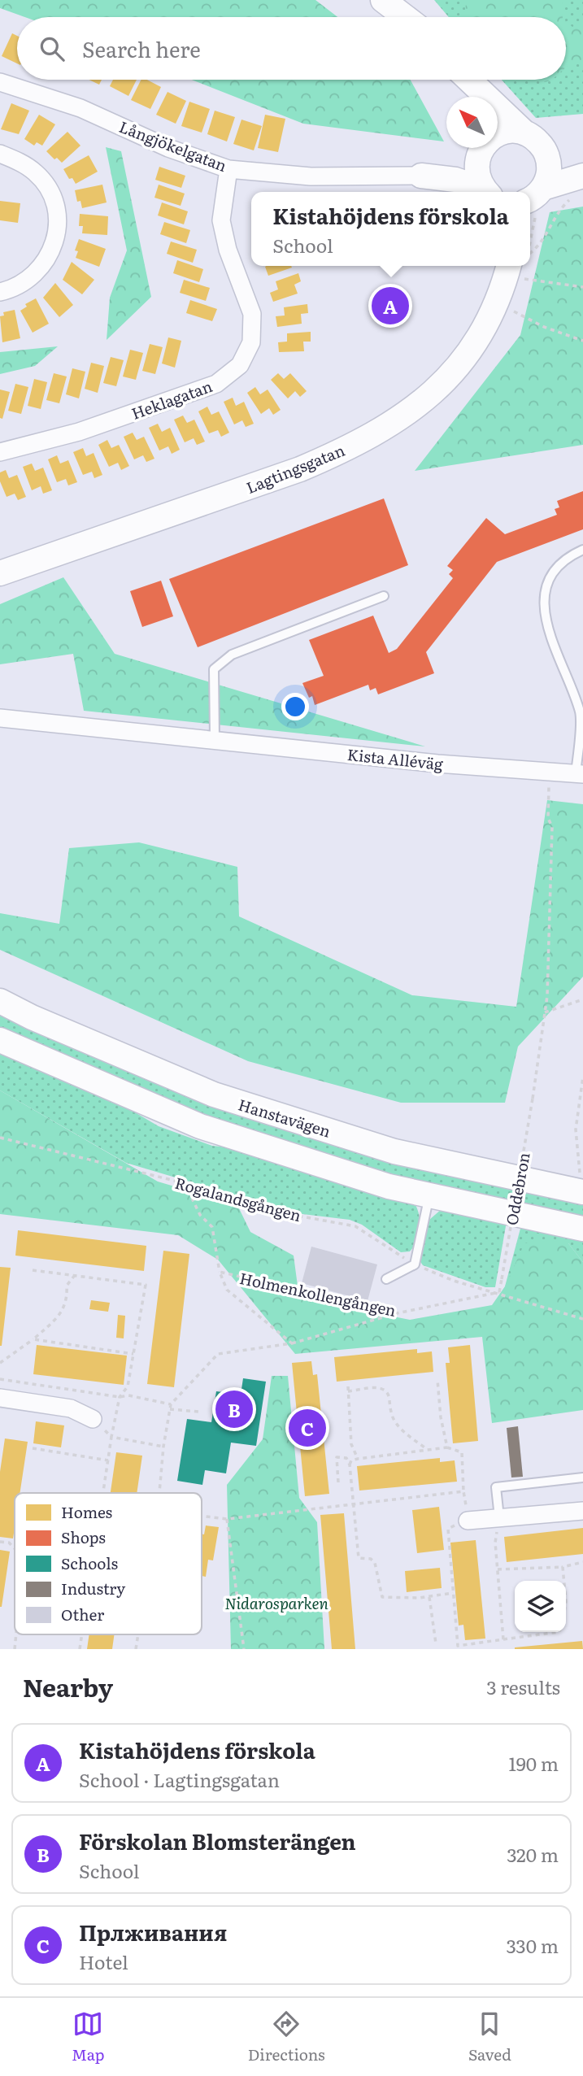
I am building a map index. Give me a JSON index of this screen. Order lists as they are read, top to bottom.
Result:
{
  "streets": {
    "main road": ["Långjökelgatan", "Lagtingsgatan", "Hanstavägen"],
    "street": ["Heklagatan", "Kista Alléväg"],
    "path": ["Oddebron", "Rogalandsgången", "Holmenkollengången"]
  },
  "crossings": [
    ["Långjökelgatan", "Heklagatan"],
    ["Kista Alléväg", "Oddebron"],
    ["Oddebron", "Rogalandsgången"],
    ["Oddebron", "Holmenkollengången"],
    ["Rogalandsgången", "Holmenkollengången"]
  ],
  "parks": ["Nidarosparken"],
  "legend": [
    "Homes",
    "Shops",
    "Schools",
    "Industry",
    "Other"
  ],
  "north": "top left",
  "page": {
    "search": "Search here",
    "popup": ["Kistahöjdens förskola", "School"],
    "pins": ["A", "B", "C"],
    "heading": ["Nearby", "3 results"],
    "list": [
      {
        "mark": "A",
        "name": "Kistahöjdens förskola",
        "note": "School · Lagtingsgatan",
        "value": "190 m"
      },
      {
        "mark": "B",
        "name": "Förskolan Blomsterängen",
        "note": "School",
        "value": "320 m"
      },
      {
        "mark": "C",
        "name": "Прлживания",
        "note": "Hotel",
        "value": "330 m"
      }
    ],
    "nav": ["Map", "Directions", "Saved"]
  }
}
